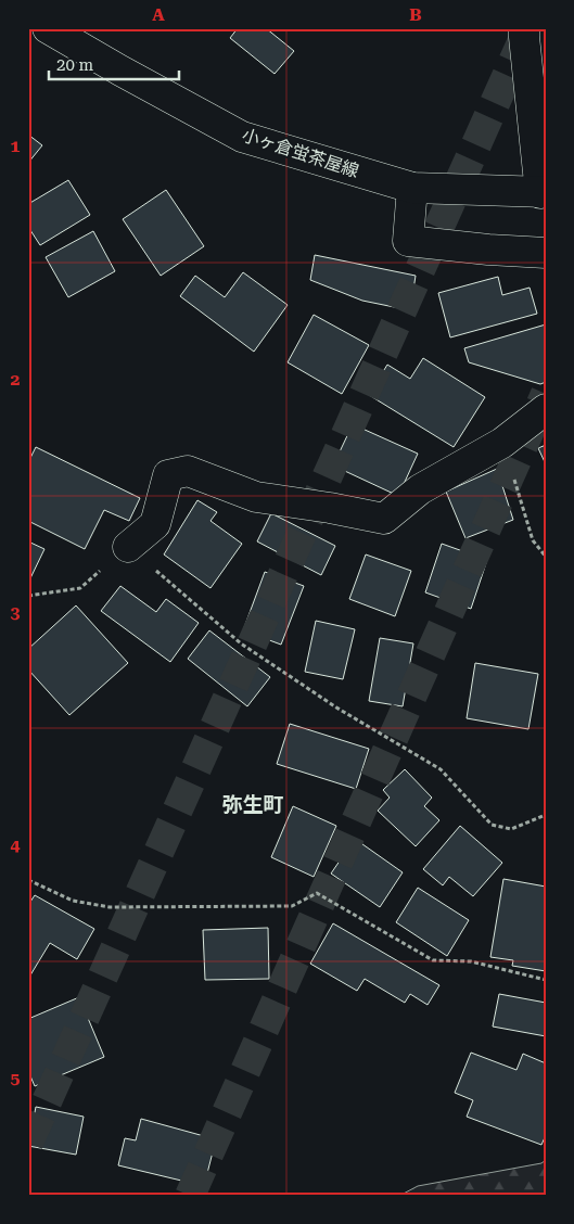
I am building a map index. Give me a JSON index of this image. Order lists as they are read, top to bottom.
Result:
{
  "streets": {
    "street": ["小ヶ倉蛍茶屋線"]
  },
  "districts": ["弥生町"],
  "scale_bar": "20 m",
  "grid": {
    "columns": ["A", "B"],
    "rows": [
      "1",
      "2",
      "3",
      "4",
      "5"
    ]
  }
}
